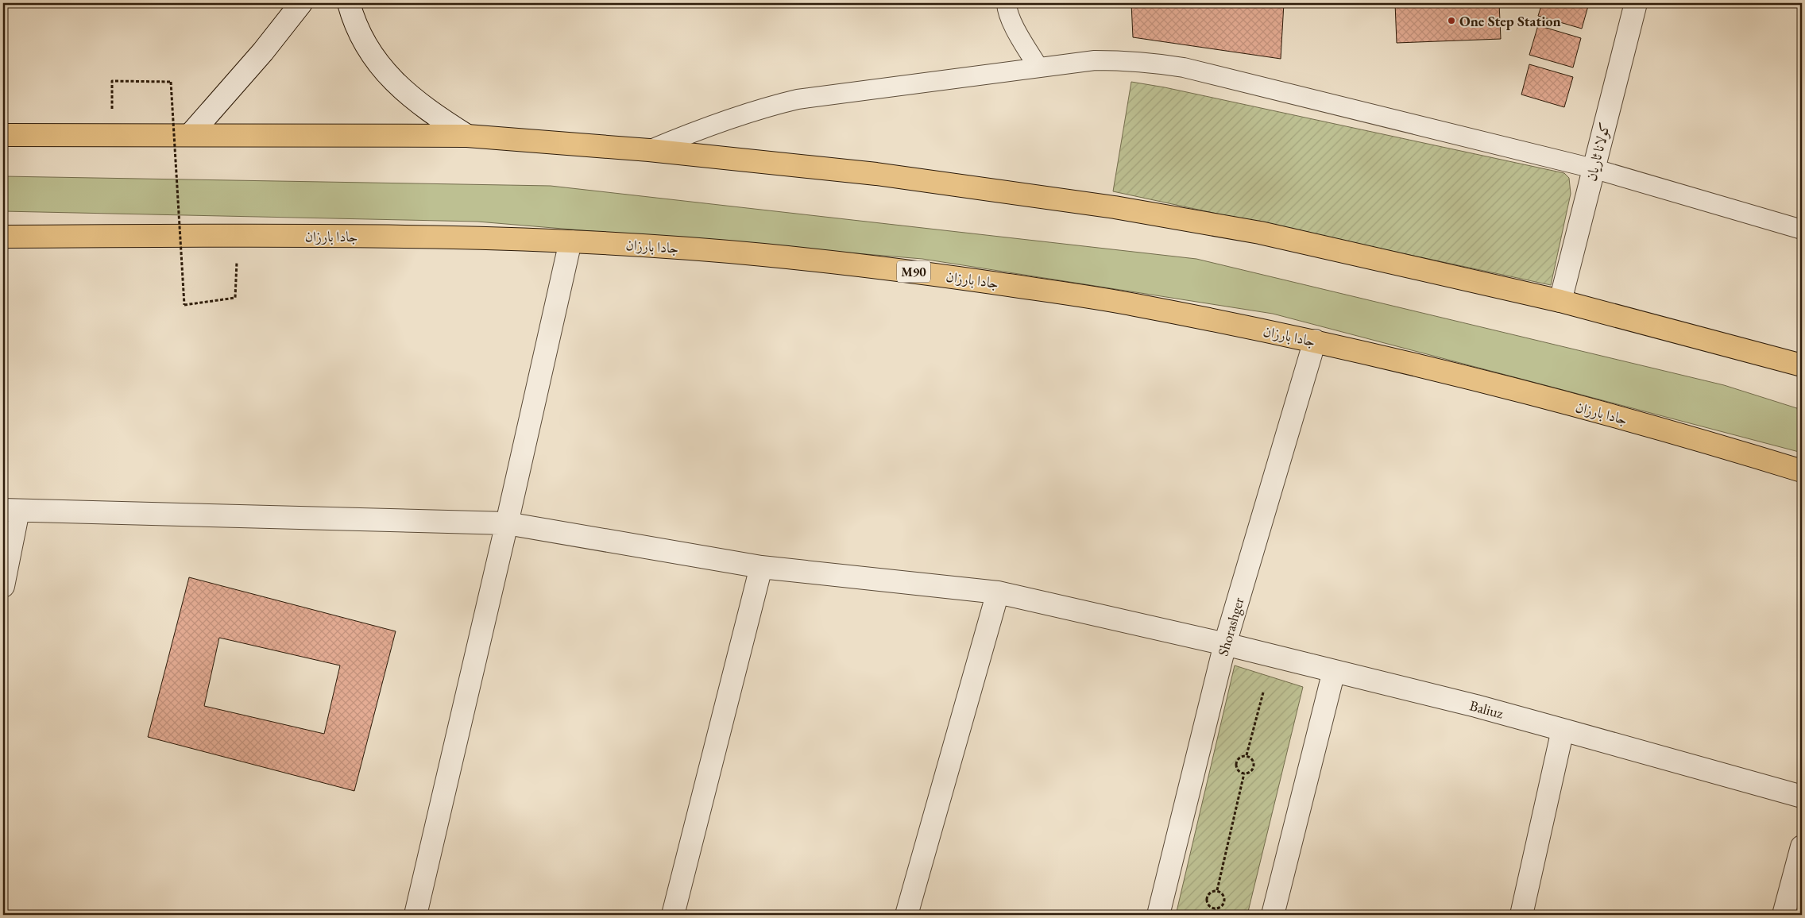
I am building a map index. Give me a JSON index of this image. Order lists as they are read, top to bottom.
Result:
{
  "streets": {
    "highway": ["جادا بارزان", "M90"],
    "street": ["كولانا ئاريان", "Shorashger", "Baliuz"]
  },
  "crossings": [
    ["جادا بارزان", "Shorashger"],
    ["Shorashger", "Baliuz"]
  ],
  "places": ["One Step Station"]
}
